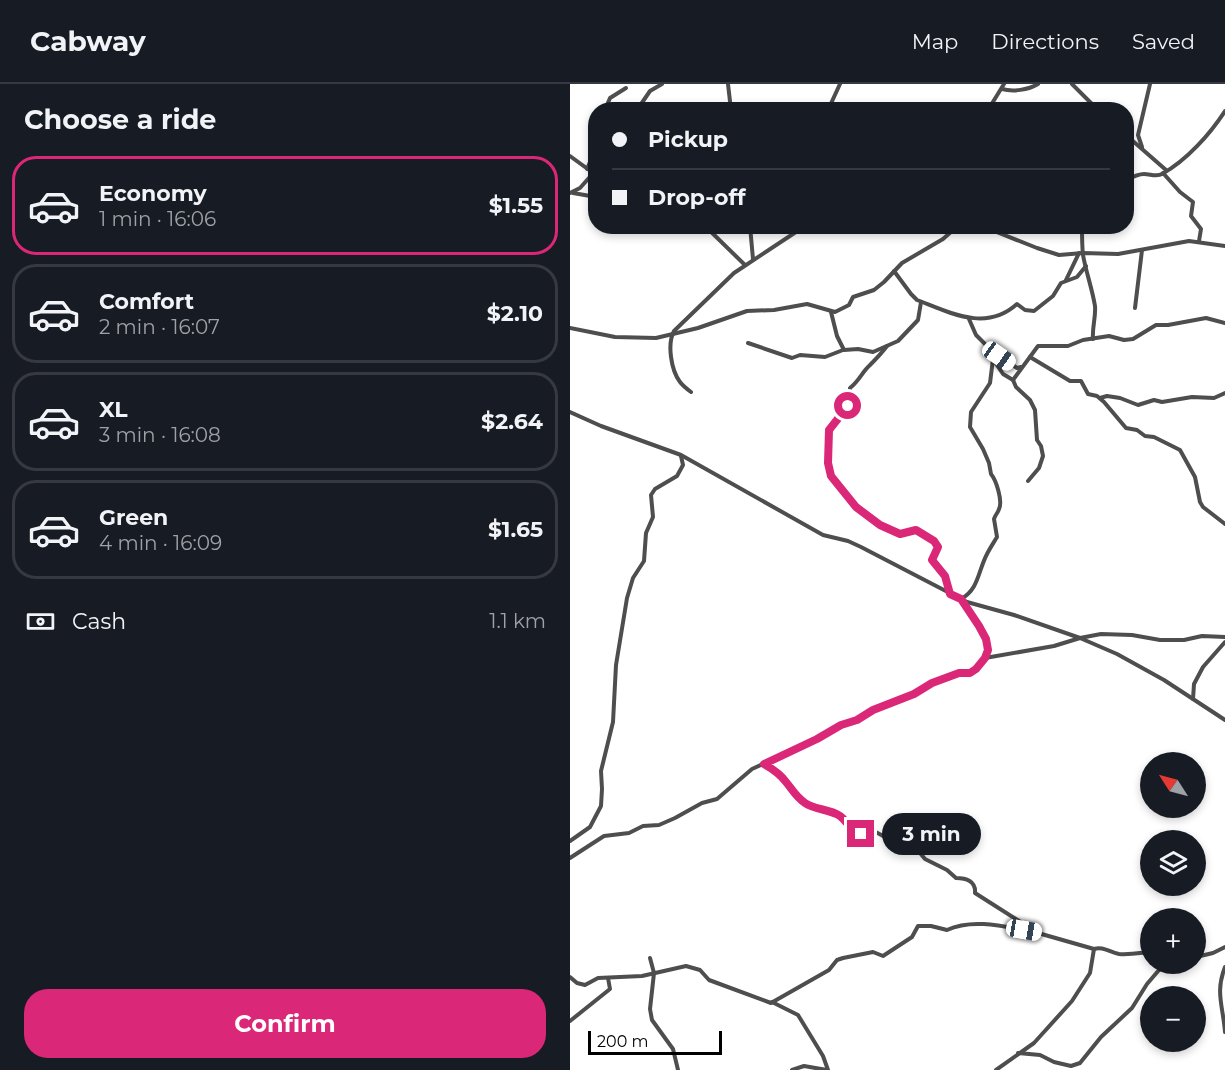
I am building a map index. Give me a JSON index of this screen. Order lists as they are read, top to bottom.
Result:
{
  "scale_bar": "200 m",
  "north": "top left",
  "page": {
    "header": "Cabway",
    "nav": ["Map", "Directions", "Saved"],
    "heading": "Choose a ride",
    "banner": ["Pickup", "Drop-off"],
    "list": [
      {
        "name": "Economy",
        "note": "1 min · 16:06",
        "value": "$1.55"
      },
      {
        "name": "Comfort",
        "note": "2 min · 16:07",
        "value": "$2.10"
      },
      {
        "name": "XL",
        "note": "3 min · 16:08",
        "value": "$2.64"
      },
      {
        "name": "Green",
        "note": "4 min · 16:09",
        "value": "$1.65"
      }
    ],
    "pay": ["Cash", "1.1 km"],
    "map_buttons": ["+", "−"],
    "bubble": "3 min",
    "buttons": "Confirm",
    "scale": "200 m"
  }
}
